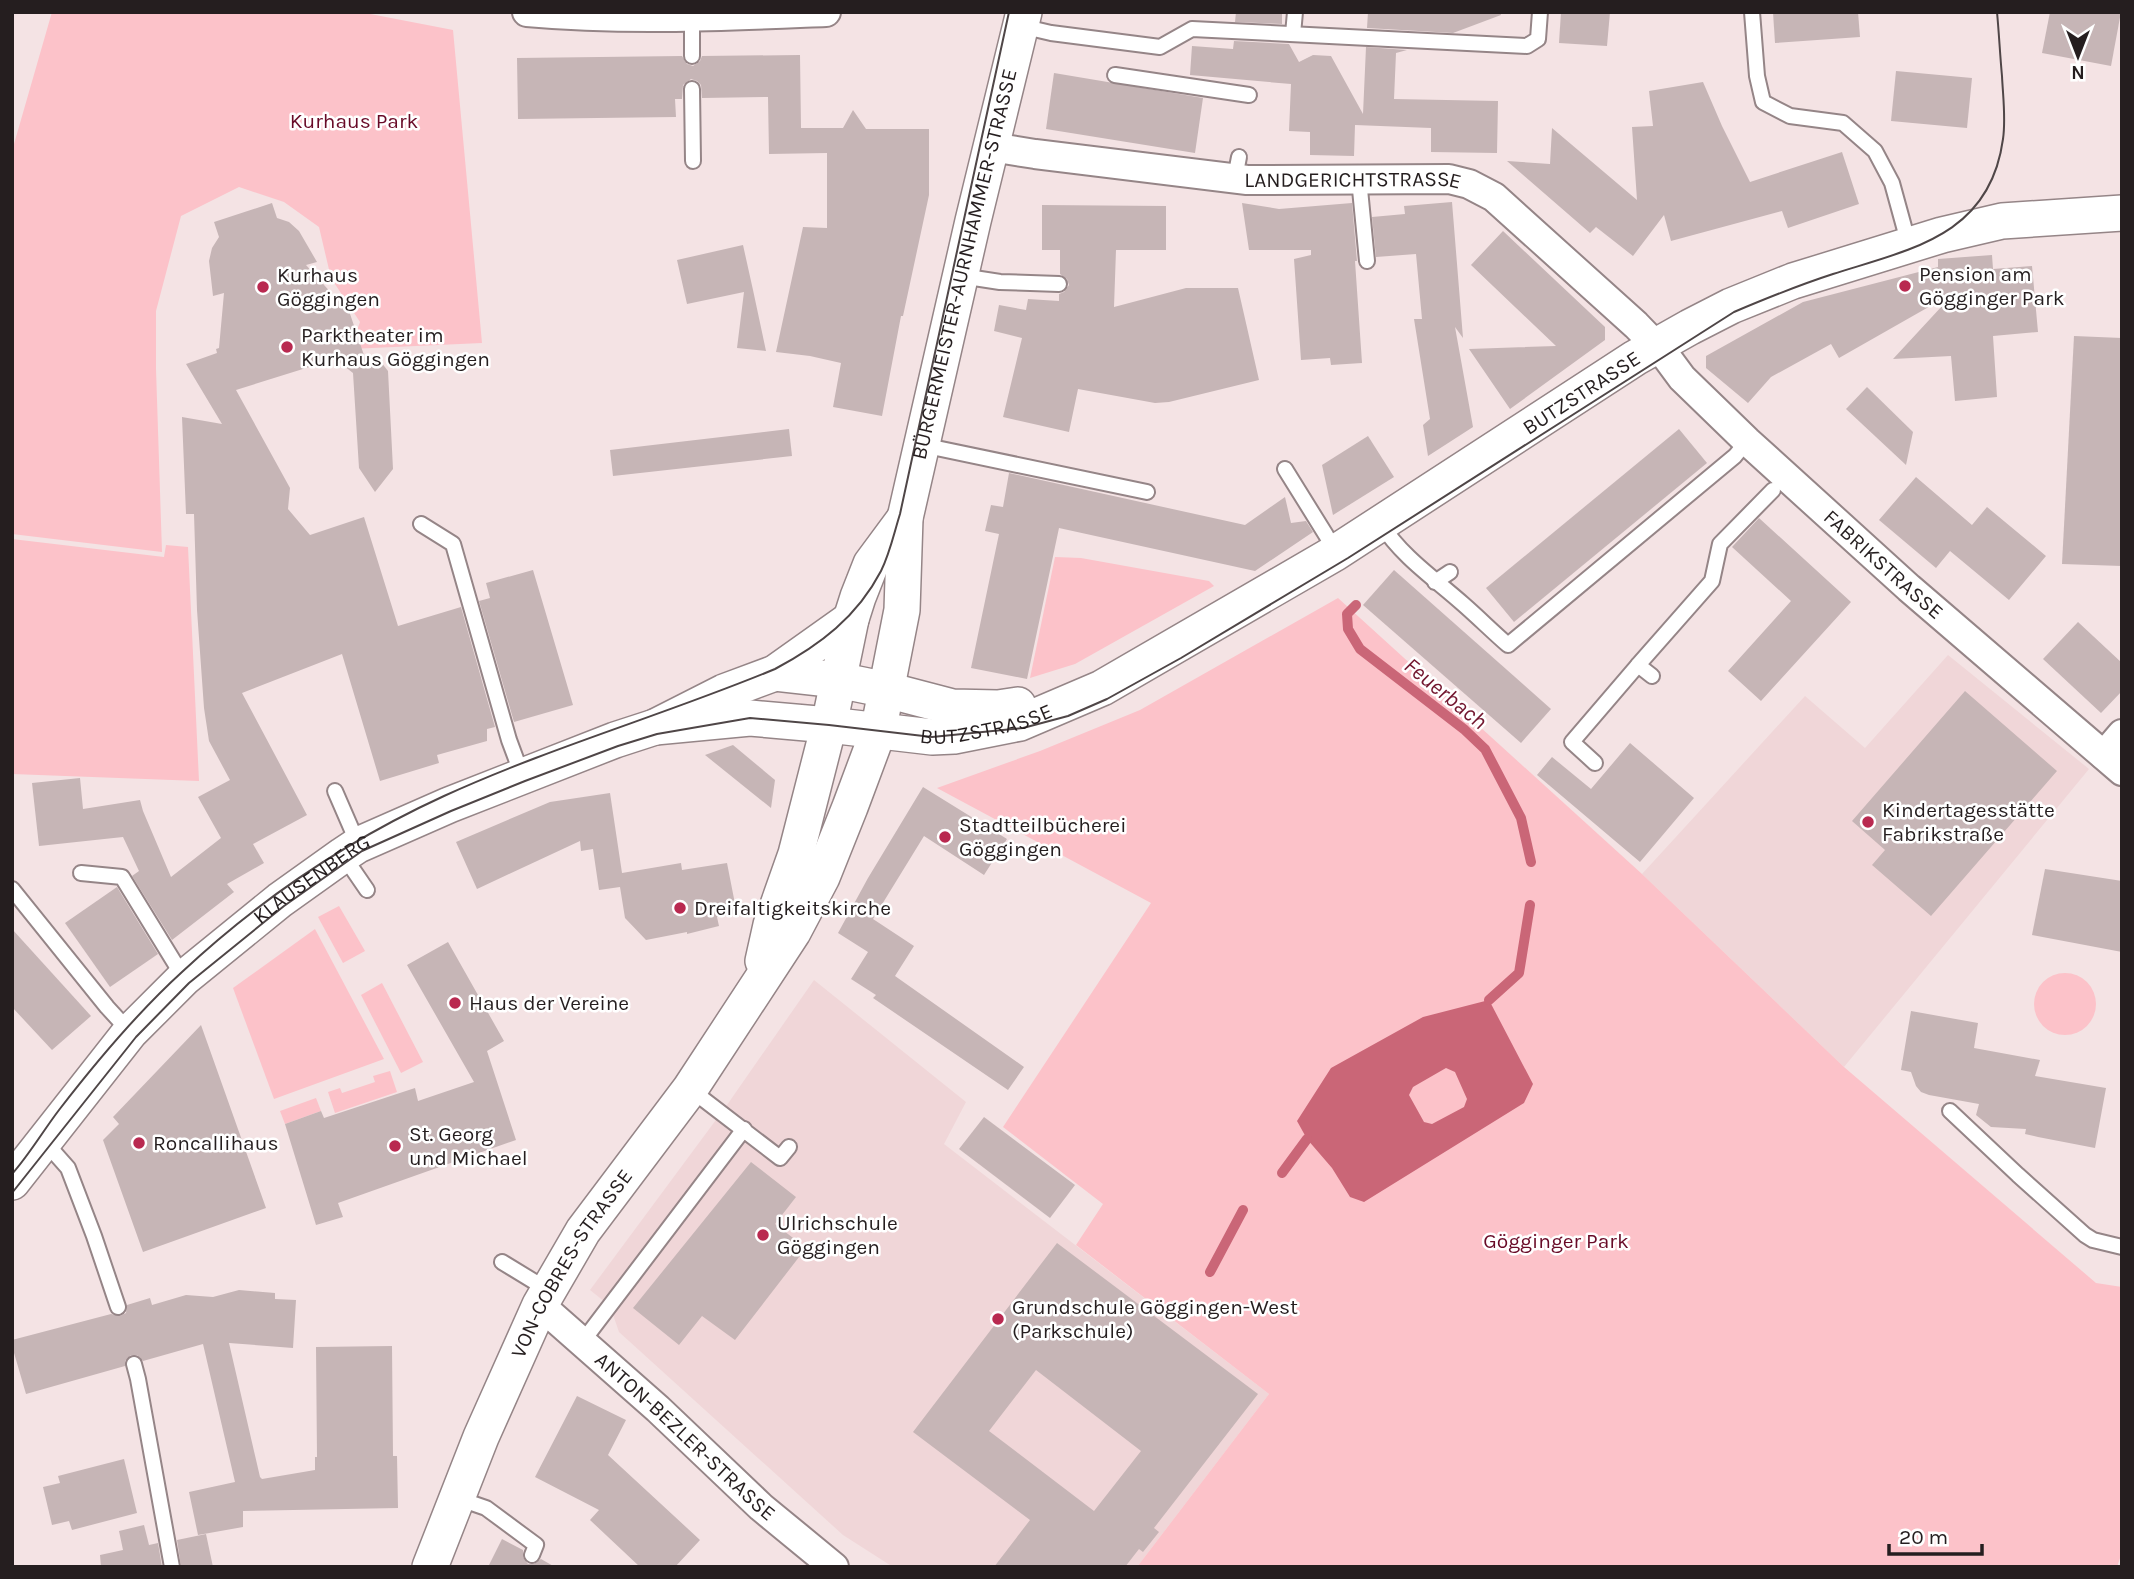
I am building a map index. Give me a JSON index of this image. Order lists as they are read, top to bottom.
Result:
{
  "streets": {
    "street": [
      "LANDGERICHTSTRASSE",
      "BÜRGERMEISTER-AURNHAMMER-STRASSE",
      "BUTZSTRASSE",
      "FABRIKSTRASSE",
      "KLAUSENBERG",
      "VON-COBRES-STRASSE",
      "ANTON-BEZLER-STRASSE"
    ]
  },
  "crossings": [
    ["LANDGERICHTSTRASSE", "BÜRGERMEISTER-AURNHAMMER-STRASSE"],
    ["LANDGERICHTSTRASSE", "BUTZSTRASSE"],
    ["LANDGERICHTSTRASSE", "FABRIKSTRASSE"],
    ["BÜRGERMEISTER-AURNHAMMER-STRASSE", "BUTZSTRASSE"],
    ["BÜRGERMEISTER-AURNHAMMER-STRASSE", "KLAUSENBERG"],
    ["BÜRGERMEISTER-AURNHAMMER-STRASSE", "VON-COBRES-STRASSE"],
    ["BUTZSTRASSE", "FABRIKSTRASSE"],
    ["BUTZSTRASSE", "KLAUSENBERG"],
    ["BUTZSTRASSE", "VON-COBRES-STRASSE"],
    ["KLAUSENBERG", "VON-COBRES-STRASSE"],
    ["VON-COBRES-STRASSE", "ANTON-BEZLER-STRASSE"]
  ],
  "water": ["Feuerbach"],
  "parks": ["Kurhaus Park", "Gögginger Park"],
  "places": [
    "Pension am Gögginger Park",
    "Kurhaus Göggingen",
    "Parktheater im Kurhaus Göggingen",
    "Kindertagesstätte Fabrikstraße",
    "Stadtteilbücherei Göggingen",
    "Dreifaltigkeitskirche",
    "Haus der Vereine",
    "Roncallihaus",
    "St. Georg und Michael",
    "Ulrichschule Göggingen",
    "Grundschule Göggingen-West (Parkschule)"
  ],
  "scale_bar": "20 m",
  "north": "bottom"
}
